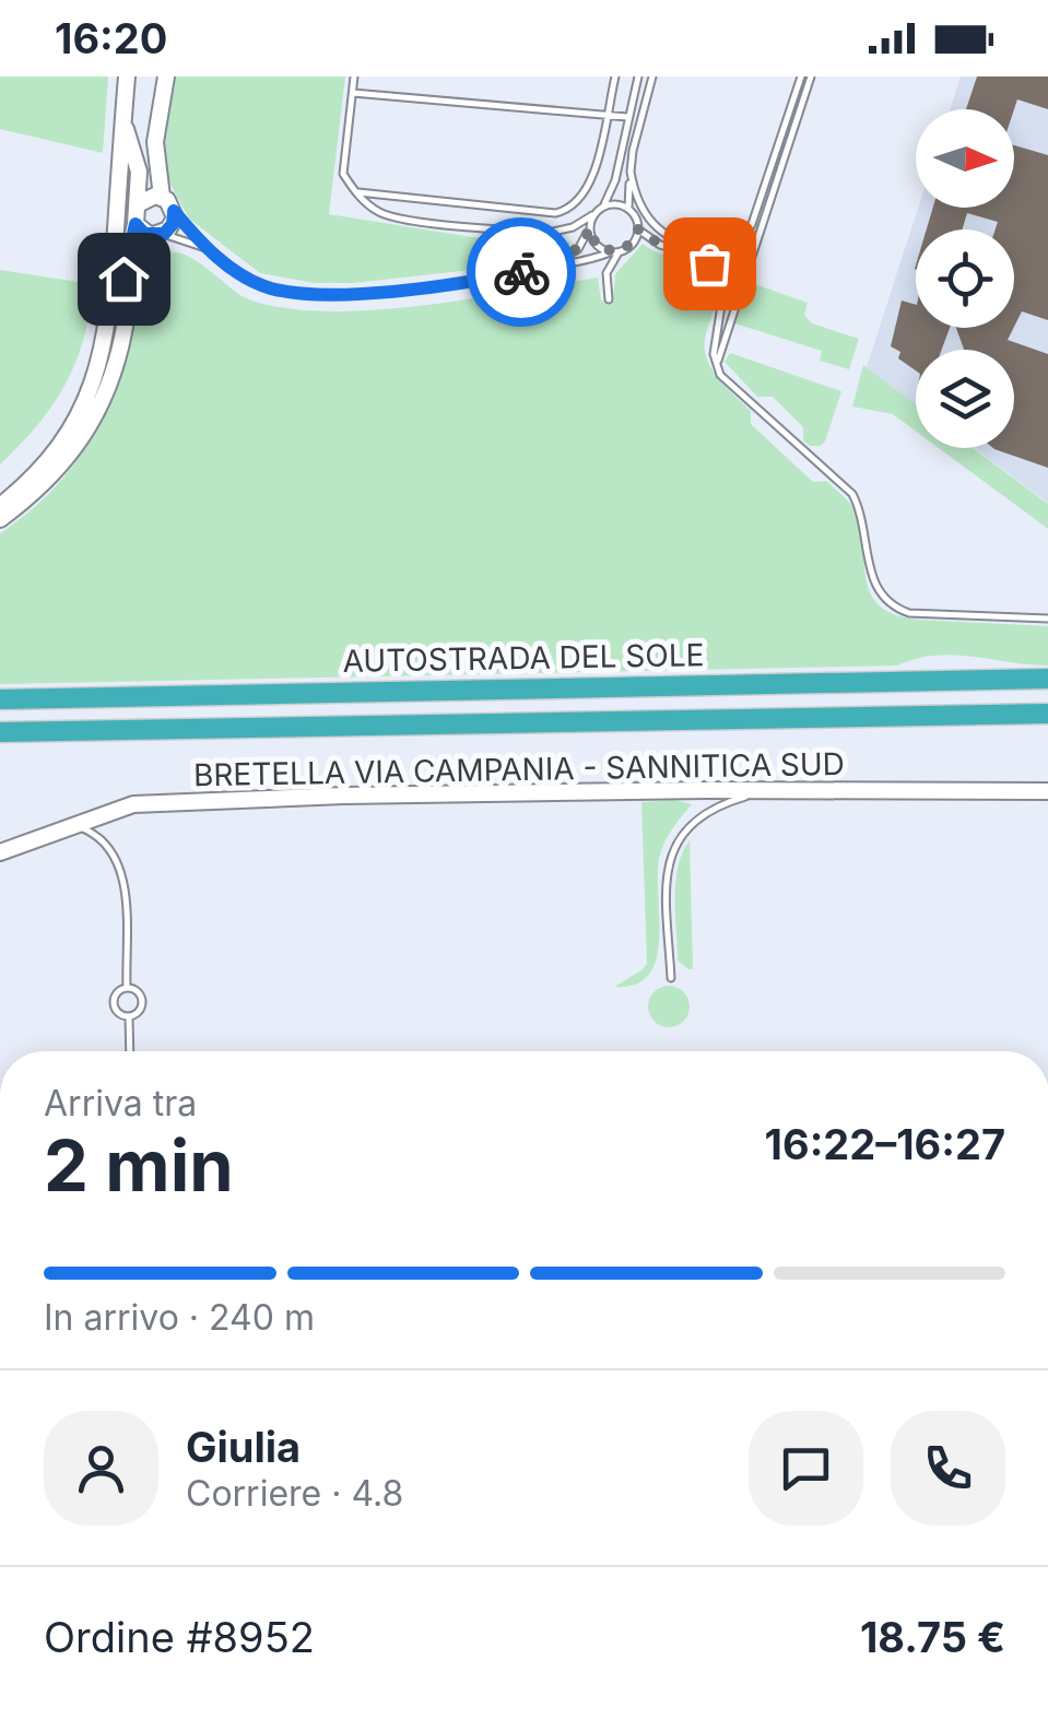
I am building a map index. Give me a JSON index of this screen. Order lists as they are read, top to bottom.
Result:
{
  "streets": {
    "highway": ["AUTOSTRADA DEL SOLE"],
    "street": ["BRETELLA VIA CAMPANIA - SANNITICA SUD"]
  },
  "north": "right",
  "page": {
    "status": "16:20",
    "heading": ["2 min", "Arriva tra", "16:22–16:27"],
    "panel": [
      "Giulia",
      "Corriere · 4.8",
      "Ordine #8952",
      "18.75 €"
    ],
    "bar": "In arrivo · 240 m"
  }
}
